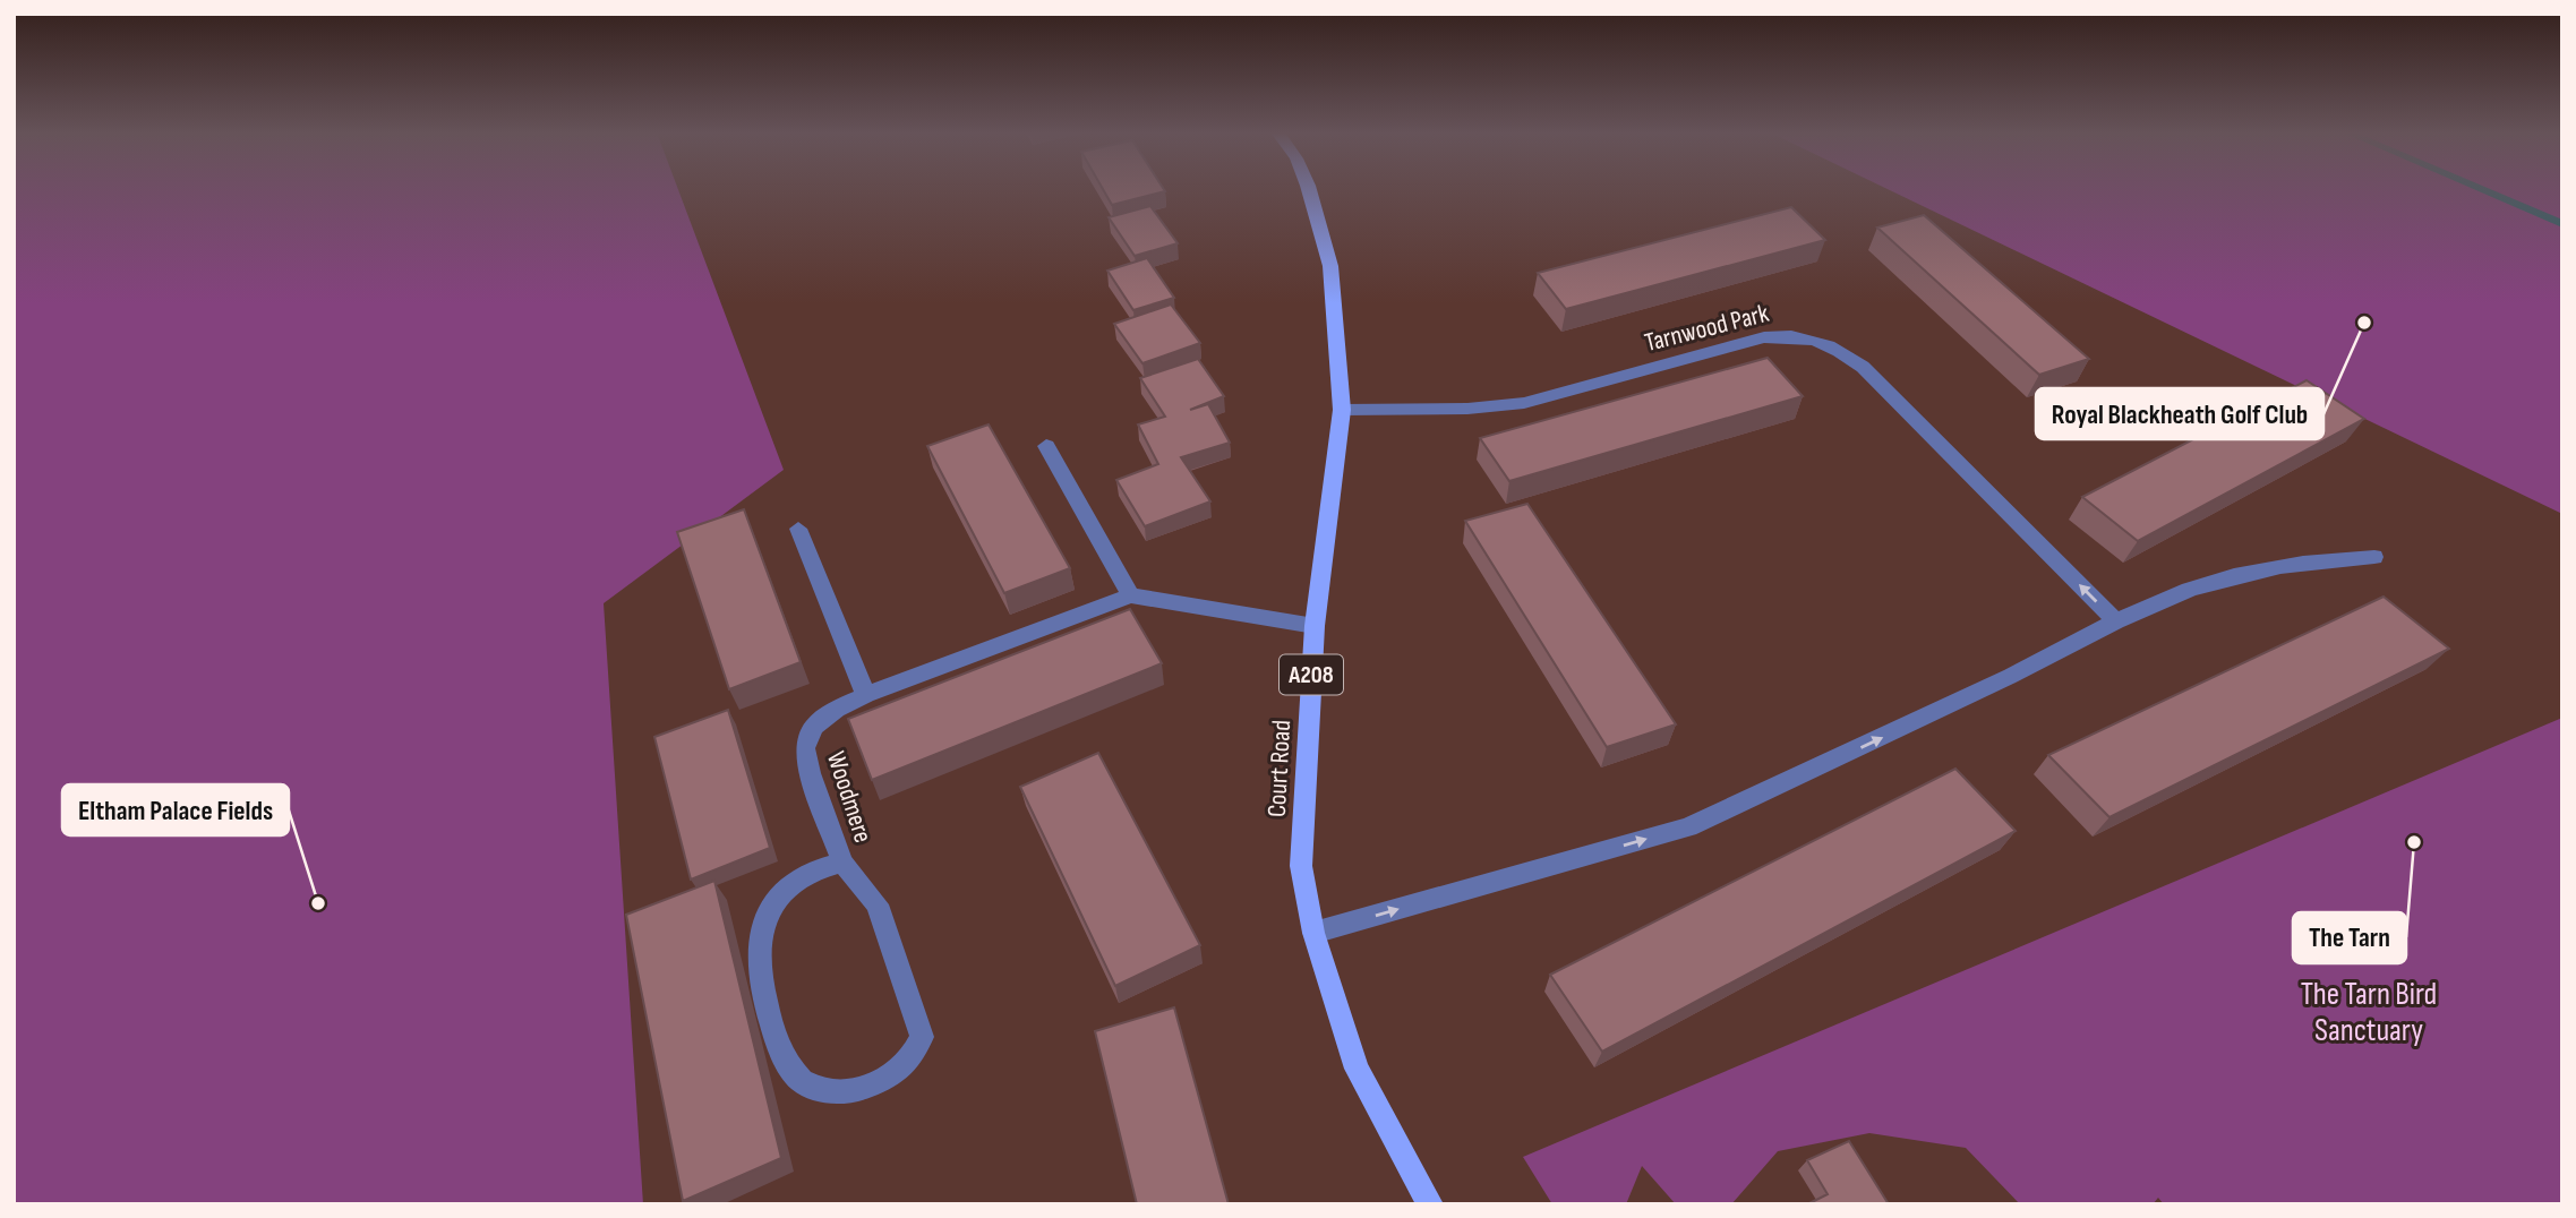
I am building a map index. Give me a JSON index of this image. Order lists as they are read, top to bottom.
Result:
{
  "streets": {
    "main road": ["A208", "Court Road"],
    "street": ["Tarnwood Park", "Woodmere"]
  },
  "crossings": [
    ["Tarnwood Park", "Court Road"],
    ["Court Road", "Woodmere"]
  ],
  "one_way": ["Tarnwood Park"],
  "parks": ["The Tarn Bird Sanctuary"],
  "places": ["Royal Blackheath Golf Club", "The Tarn", "Eltham Palace Fields"]
}
